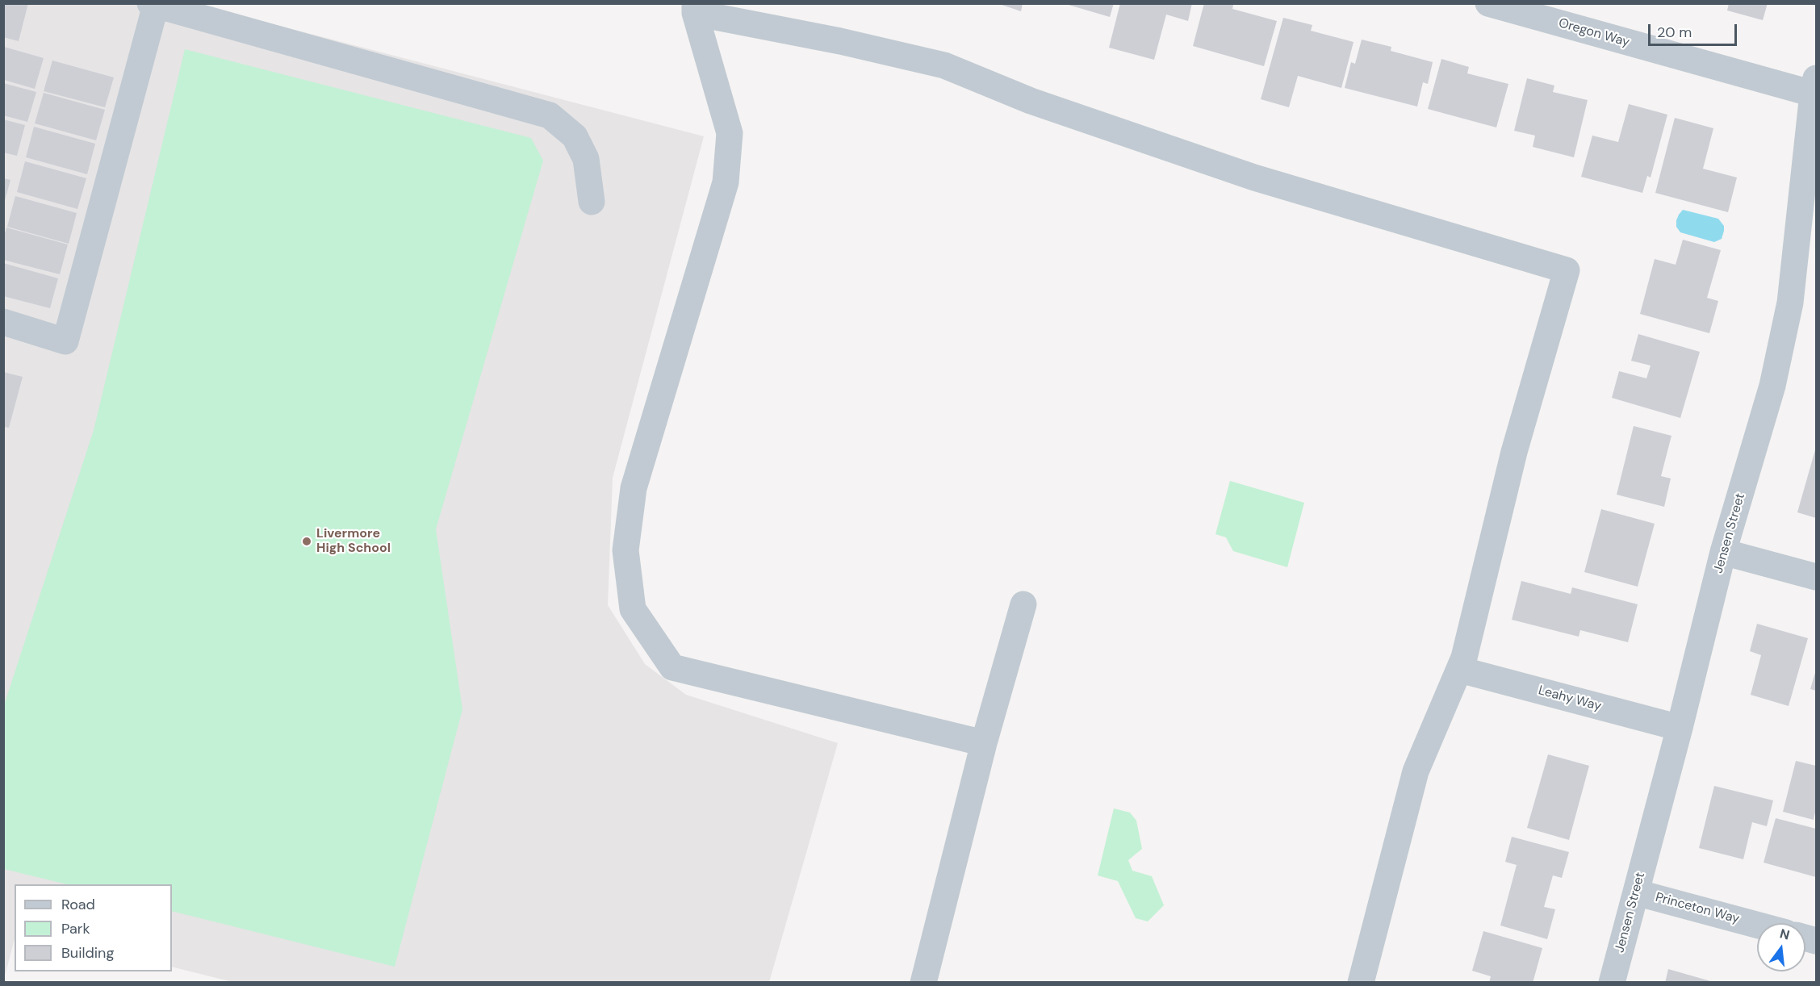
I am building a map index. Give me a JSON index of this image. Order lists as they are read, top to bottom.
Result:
{
  "streets": {
    "street": [
      "Oregon Way",
      "Jensen Street",
      "Leahy Way",
      "Princeton Way"
    ]
  },
  "crossings": [
    ["Oregon Way", "Jensen Street"],
    ["Jensen Street", "Leahy Way"],
    ["Jensen Street", "Princeton Way"]
  ],
  "places": ["Livermore High School"],
  "legend": ["Road", "Park", "Building"],
  "scale_bar": "20 m",
  "north": "top"
}
